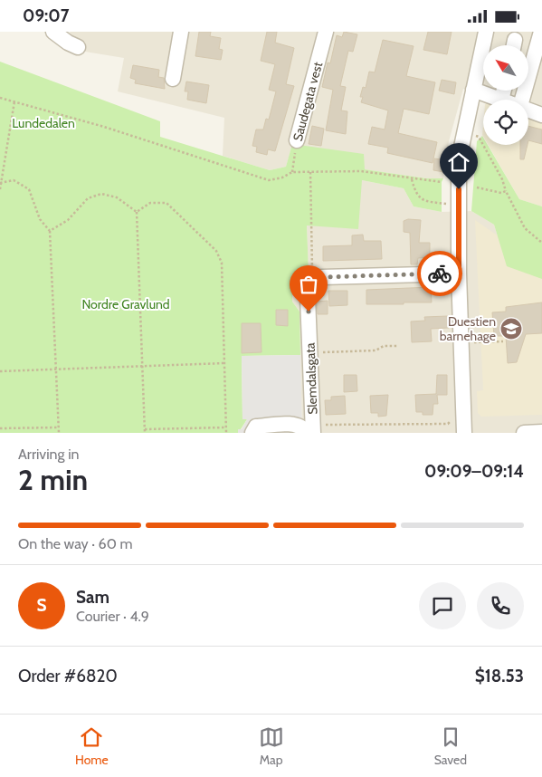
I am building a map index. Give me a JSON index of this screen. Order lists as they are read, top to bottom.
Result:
{
  "streets": {
    "street": ["Saudegata vest", "Slemdalsgata"]
  },
  "parks": ["Lundedalen", "Nordre Gravlund"],
  "places": {
    "school or university": ["Duestien barnehage"]
  },
  "north": "top left",
  "page": {
    "status": "09:07",
    "heading": ["2 min", "Arriving in", "09:09–09:14"],
    "panel": [
      "Sam",
      "Courier · 4.9",
      "Order #6820",
      "$18.53"
    ],
    "bar": "On the way · 60 m",
    "round": "S",
    "tabs": ["Home", "Map", "Saved"]
  }
}
